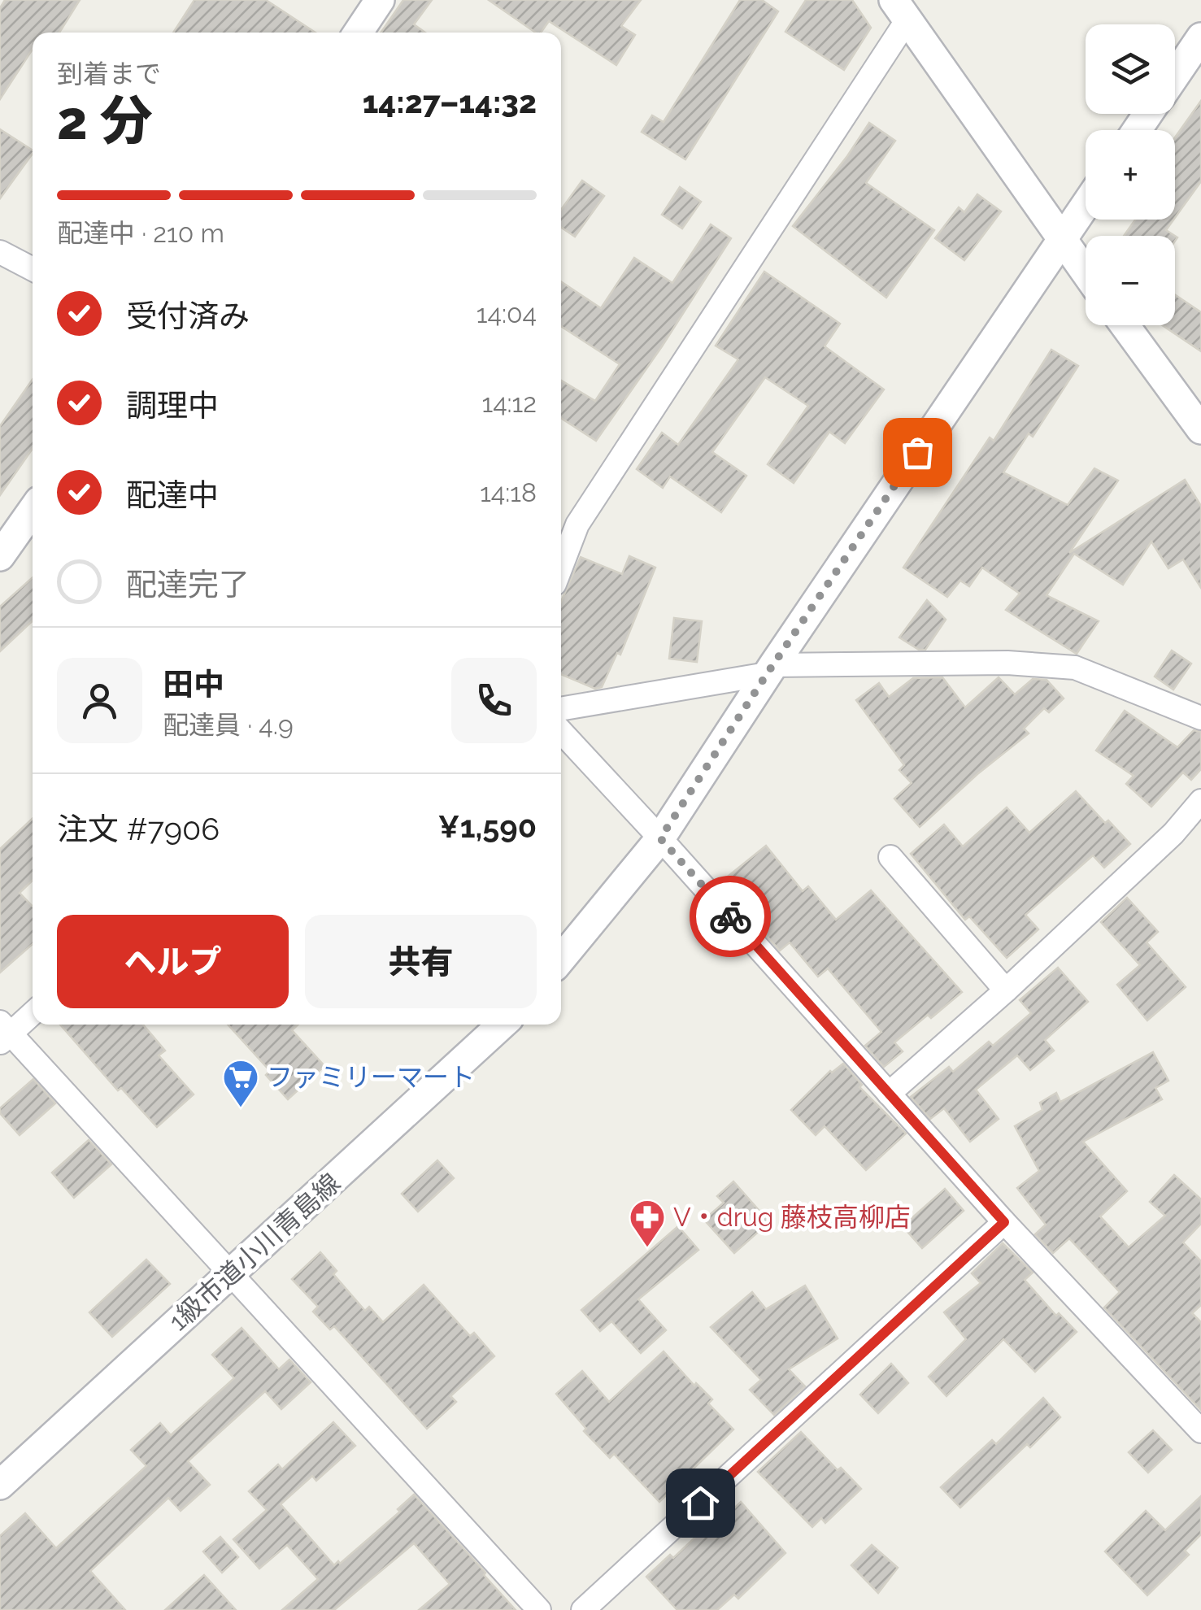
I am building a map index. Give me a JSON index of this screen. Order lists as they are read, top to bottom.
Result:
{
  "streets": {
    "street": ["1級市道小川青島線"]
  },
  "places": {
    "supermarket": ["ファミリーマート"],
    "pharmacy": ["V・drug 藤枝高柳店"]
  },
  "page": {
    "map_buttons": ["+", "−"],
    "heading": ["2 分", "到着まで", "14:27–14:32"],
    "panel": [
      "田中",
      "配達員 · 4.9",
      "注文 #7906",
      "¥1,590"
    ],
    "bar": "配達中 · 210 m",
    "list": [
      ["受付済み", "14:04"],
      ["調理中", "14:12"],
      ["配達中", "14:18"],
      "配達完了"
    ],
    "buttons": ["ヘルプ", "共有"]
  }
}
